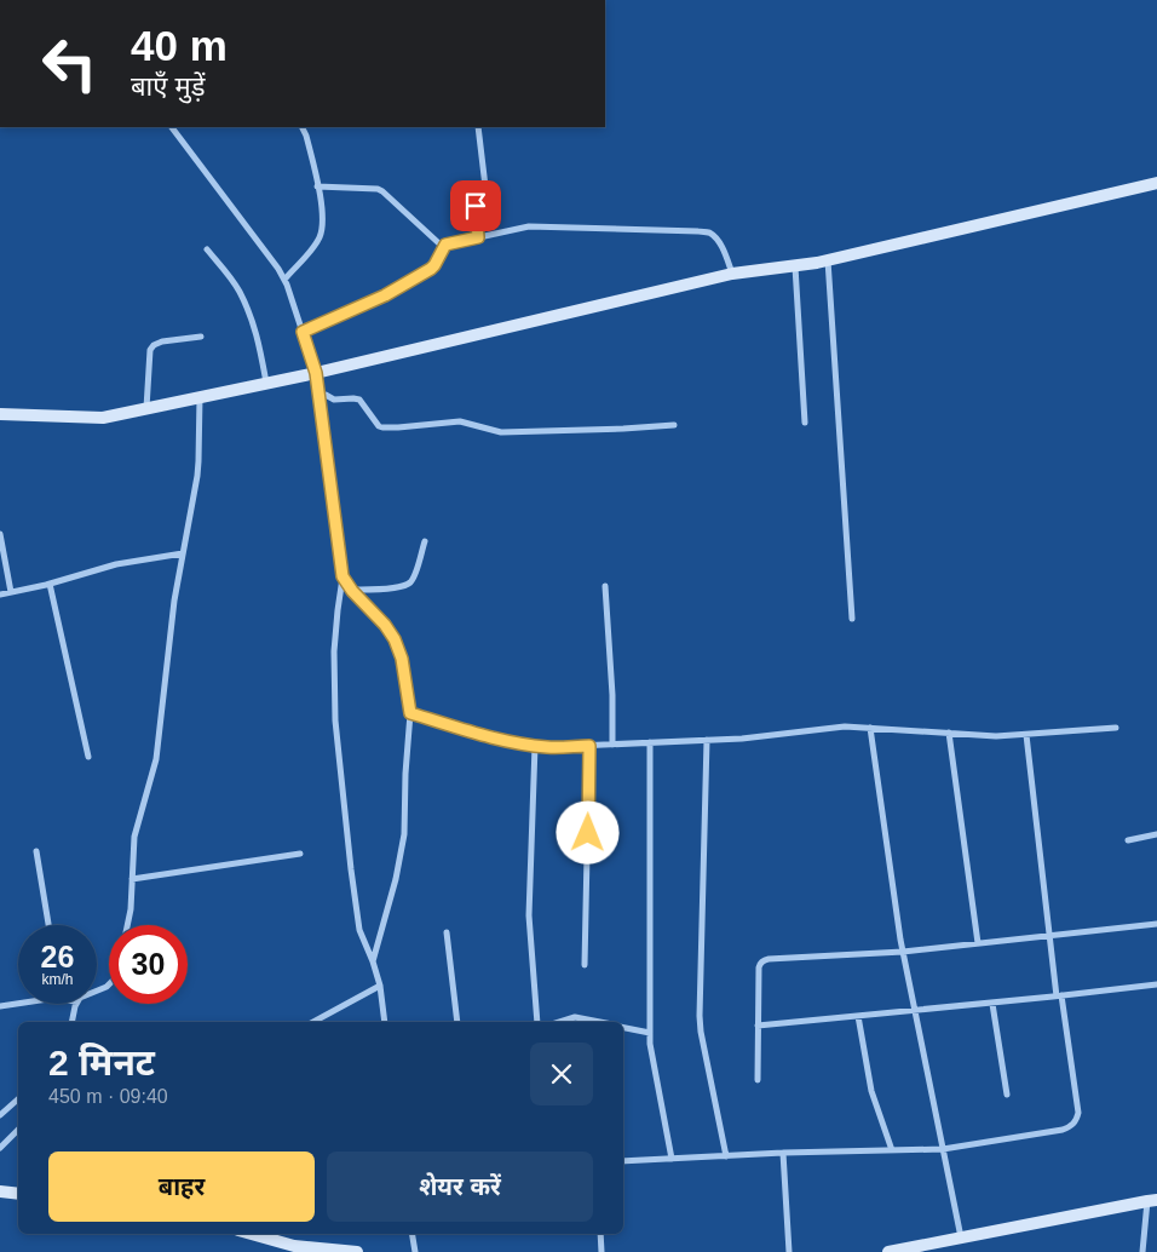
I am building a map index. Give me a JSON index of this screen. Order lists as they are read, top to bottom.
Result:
{
  "page": {
    "turn": ["40 m", "बाएँ मुड़ें"],
    "speed": "26 km/h",
    "limit": "30",
    "heading": ["2 मिनट", "450 m · 09:40"],
    "buttons": ["बाहर", "शेयर करें"]
  }
}
